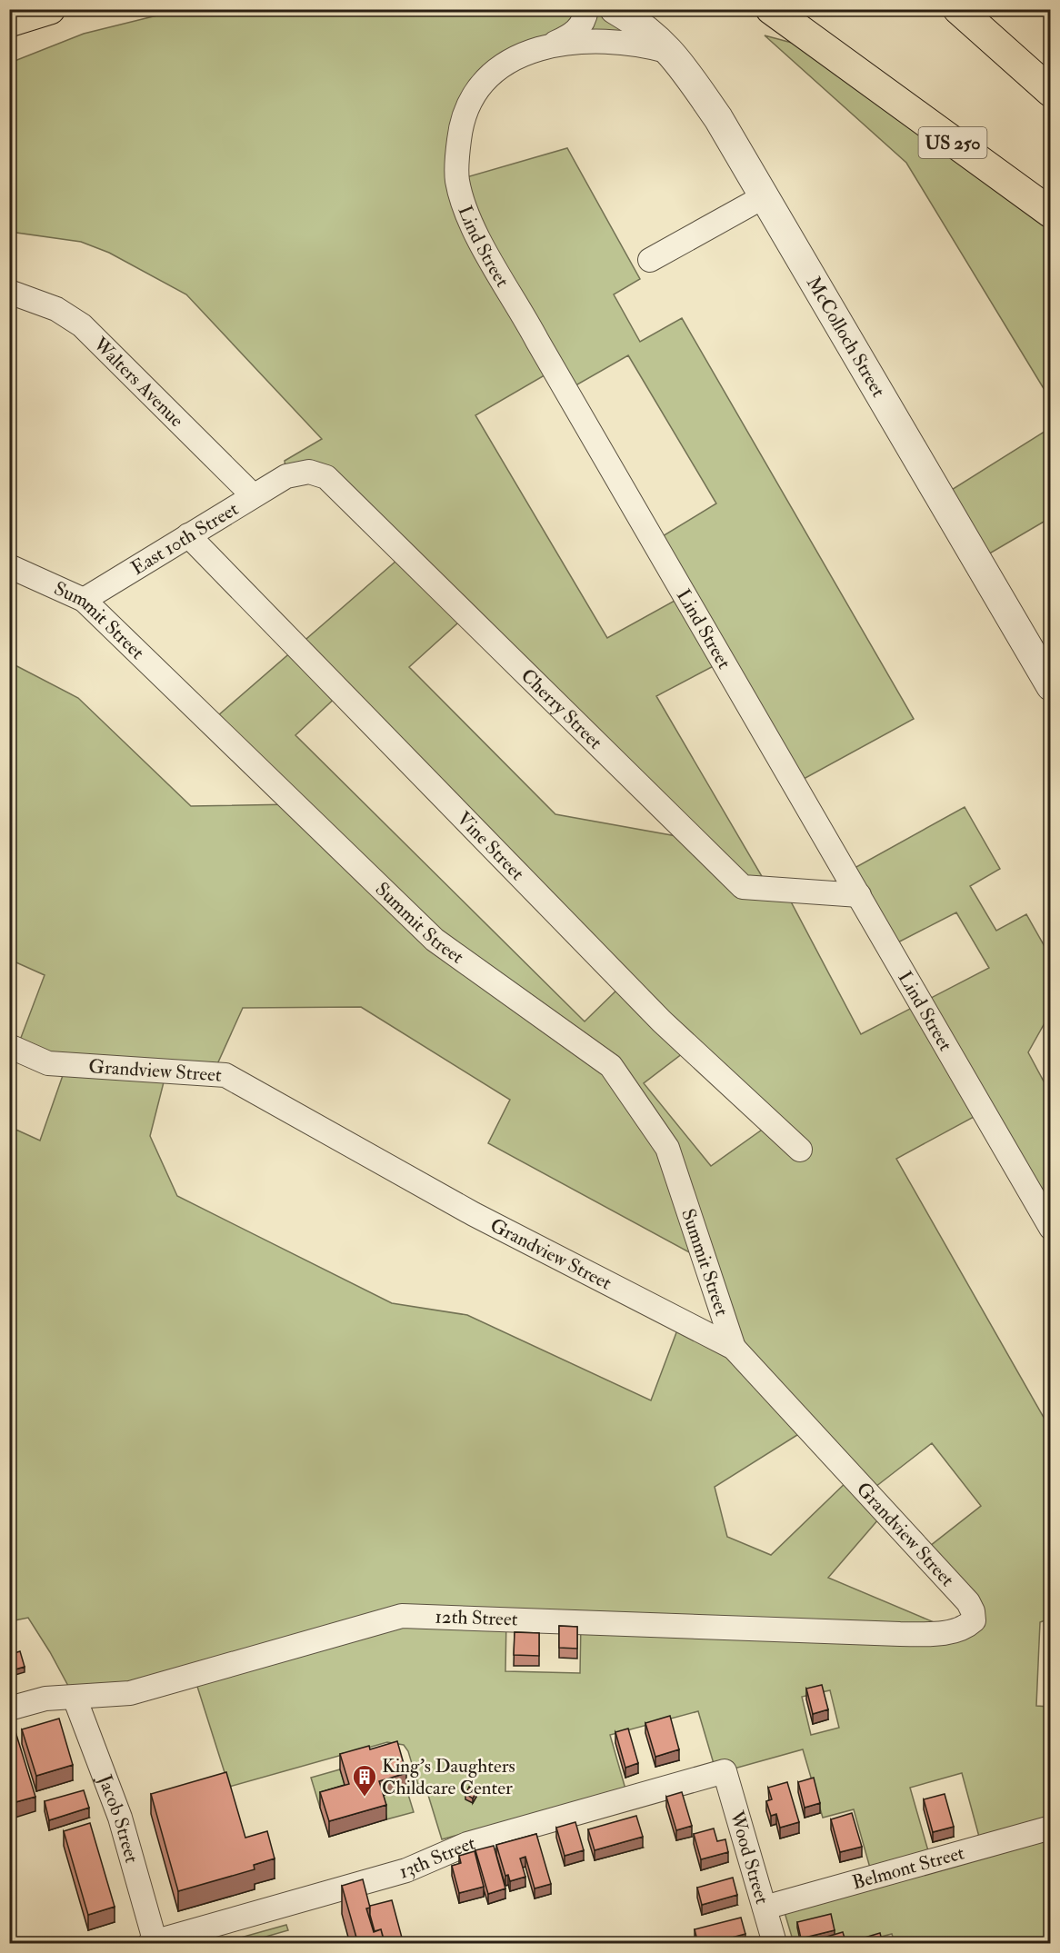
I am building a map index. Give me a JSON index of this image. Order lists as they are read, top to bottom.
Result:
{
  "streets": {
    "highway": ["US 250"],
    "street": [
      "Lind Street",
      "McColloch Street",
      "Walters Avenue",
      "East 10th Street",
      "Summit Street",
      "Cherry Street",
      "Vine Street",
      "Grandview Street",
      "12th Street",
      "Jacob Street",
      "13th Street",
      "Wood Street",
      "Belmont Street"
    ]
  },
  "crossings": [
    ["Lind Street", "McColloch Street"],
    ["Lind Street", "Cherry Street"],
    ["Walters Avenue", "East 10th Street"],
    ["East 10th Street", "Summit Street"],
    ["East 10th Street", "Cherry Street"],
    ["East 10th Street", "Vine Street"],
    ["Summit Street", "Grandview Street"],
    ["Grandview Street", "12th Street"],
    ["12th Street", "Jacob Street"],
    ["Jacob Street", "13th Street"],
    ["13th Street", "Wood Street"],
    ["Wood Street", "Belmont Street"]
  ],
  "places": {
    "building": ["King's Daughters Childcare Center"]
  }
}
